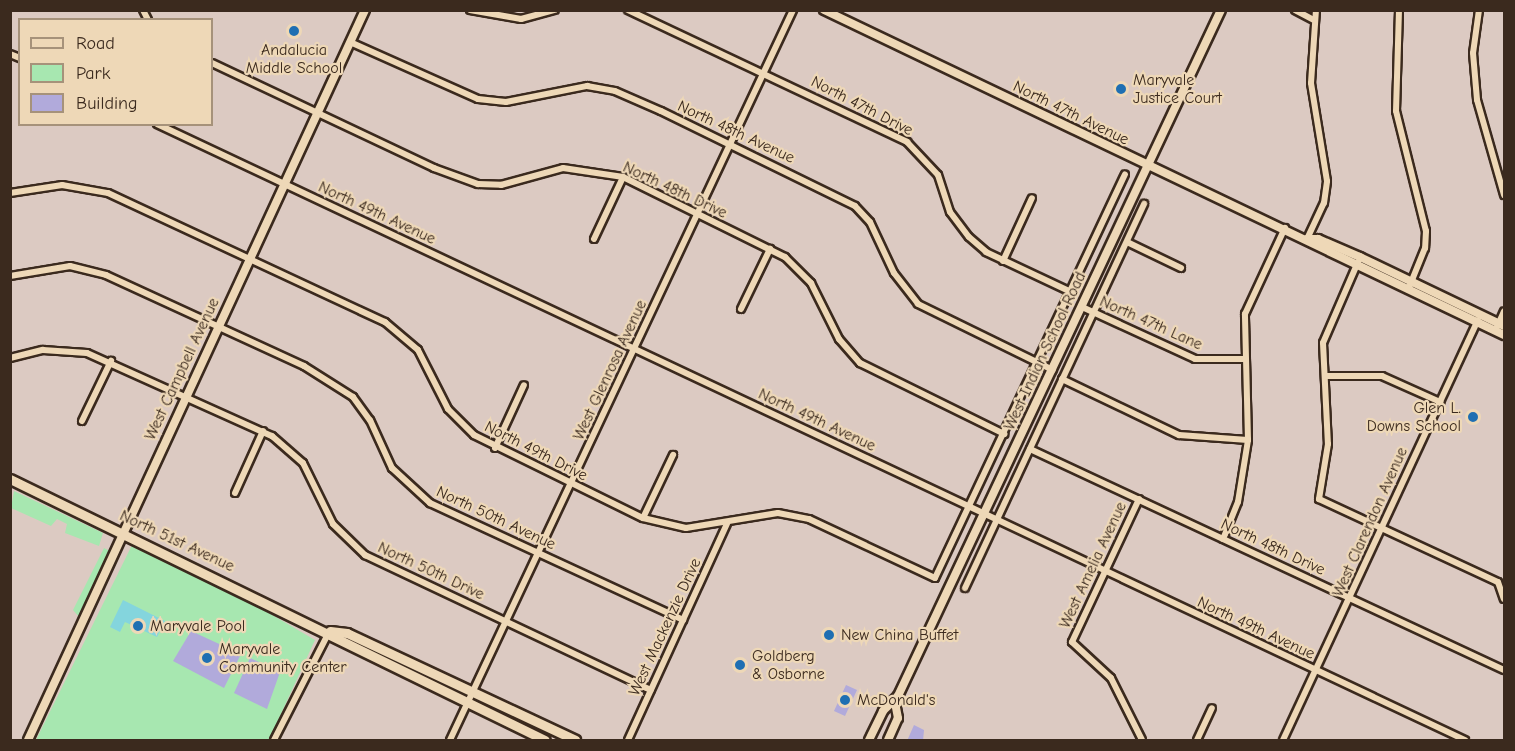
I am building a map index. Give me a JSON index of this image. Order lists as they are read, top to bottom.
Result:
{
  "streets": {
    "main road": ["West Indian School Road", "North 51st Avenue"],
    "street": [
      "North 47th Drive",
      "North 47th Avenue",
      "North 48th Avenue",
      "North 48th Drive",
      "North 49th Avenue",
      "North 47th Lane",
      "West Campbell Avenue",
      "West Glenrosa Avenue",
      "North 49th Drive",
      "North 50th Avenue",
      "West Clarendon Avenue",
      "West Amelia Avenue",
      "North 50th Drive",
      "West Mackenzie Drive"
    ]
  },
  "crossings": [
    ["North 47th Drive", "West Indian School Road"],
    ["North 47th Drive", "West Glenrosa Avenue"],
    ["North 47th Avenue", "West Indian School Road"],
    ["North 47th Avenue", "West Clarendon Avenue"],
    ["North 48th Avenue", "West Indian School Road"],
    ["North 48th Avenue", "West Campbell Avenue"],
    ["North 48th Avenue", "West Glenrosa Avenue"],
    ["North 48th Drive", "West Indian School Road"],
    ["North 48th Drive", "West Campbell Avenue"],
    ["North 48th Drive", "West Glenrosa Avenue"],
    ["North 48th Drive", "West Clarendon Avenue"],
    ["North 48th Drive", "West Amelia Avenue"],
    ["North 49th Avenue", "West Indian School Road"],
    ["North 49th Avenue", "West Campbell Avenue"],
    ["North 49th Avenue", "West Glenrosa Avenue"],
    ["North 49th Avenue", "West Clarendon Avenue"],
    ["North 49th Avenue", "West Amelia Avenue"],
    ["North 47th Lane", "West Indian School Road"],
    ["West Indian School Road", "North 49th Drive"],
    ["West Campbell Avenue", "North 49th Drive"],
    ["West Campbell Avenue", "North 50th Avenue"],
    ["West Campbell Avenue", "North 51st Avenue"],
    ["West Campbell Avenue", "North 50th Drive"],
    ["West Glenrosa Avenue", "North 49th Drive"],
    ["West Glenrosa Avenue", "North 50th Avenue"],
    ["West Glenrosa Avenue", "North 51st Avenue"],
    ["West Glenrosa Avenue", "North 50th Drive"],
    ["North 49th Drive", "West Mackenzie Drive"],
    ["North 50th Avenue", "West Mackenzie Drive"],
    ["North 50th Drive", "West Mackenzie Drive"]
  ],
  "places": [
    "Andalucia Middle School",
    "Maryvale Justice Court",
    "Glen L. Downs School",
    "Maryvale Pool",
    "New China Buffet",
    "Maryvale Community Center",
    "Goldberg & Osborne",
    "McDonald's"
  ],
  "legend": ["Road", "Park", "Building"]
}
